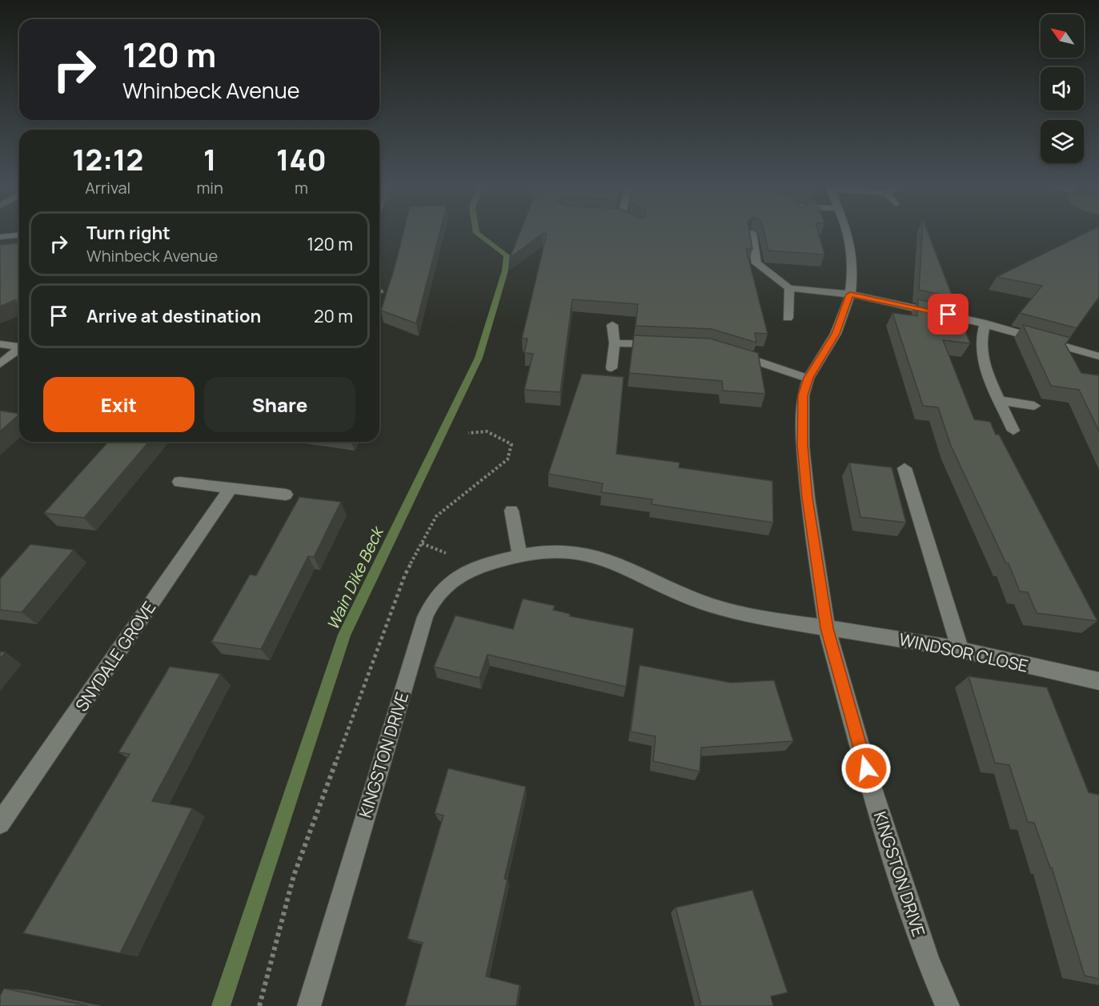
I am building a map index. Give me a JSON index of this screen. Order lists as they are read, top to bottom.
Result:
{
  "streets": {
    "street": ["WINDSOR CLOSE", "SNYDALE GROVE", "KINGSTON DRIVE"]
  },
  "crossings": [
    ["WINDSOR CLOSE", "KINGSTON DRIVE"]
  ],
  "water": ["Wain Dike Beck"],
  "north": "top left",
  "page": {
    "turn": ["120 m", "Whinbeck Avenue"],
    "eta": [
      "12:12",
      "Arrival",
      "1",
      "min",
      "140",
      "m"
    ],
    "list": [
      {
        "name": "Turn right",
        "note": "Whinbeck Avenue",
        "value": "120 m"
      },
      {
        "name": "Arrive at destination",
        "value": "20 m"
      }
    ],
    "buttons": ["Exit", "Share"]
  }
}
